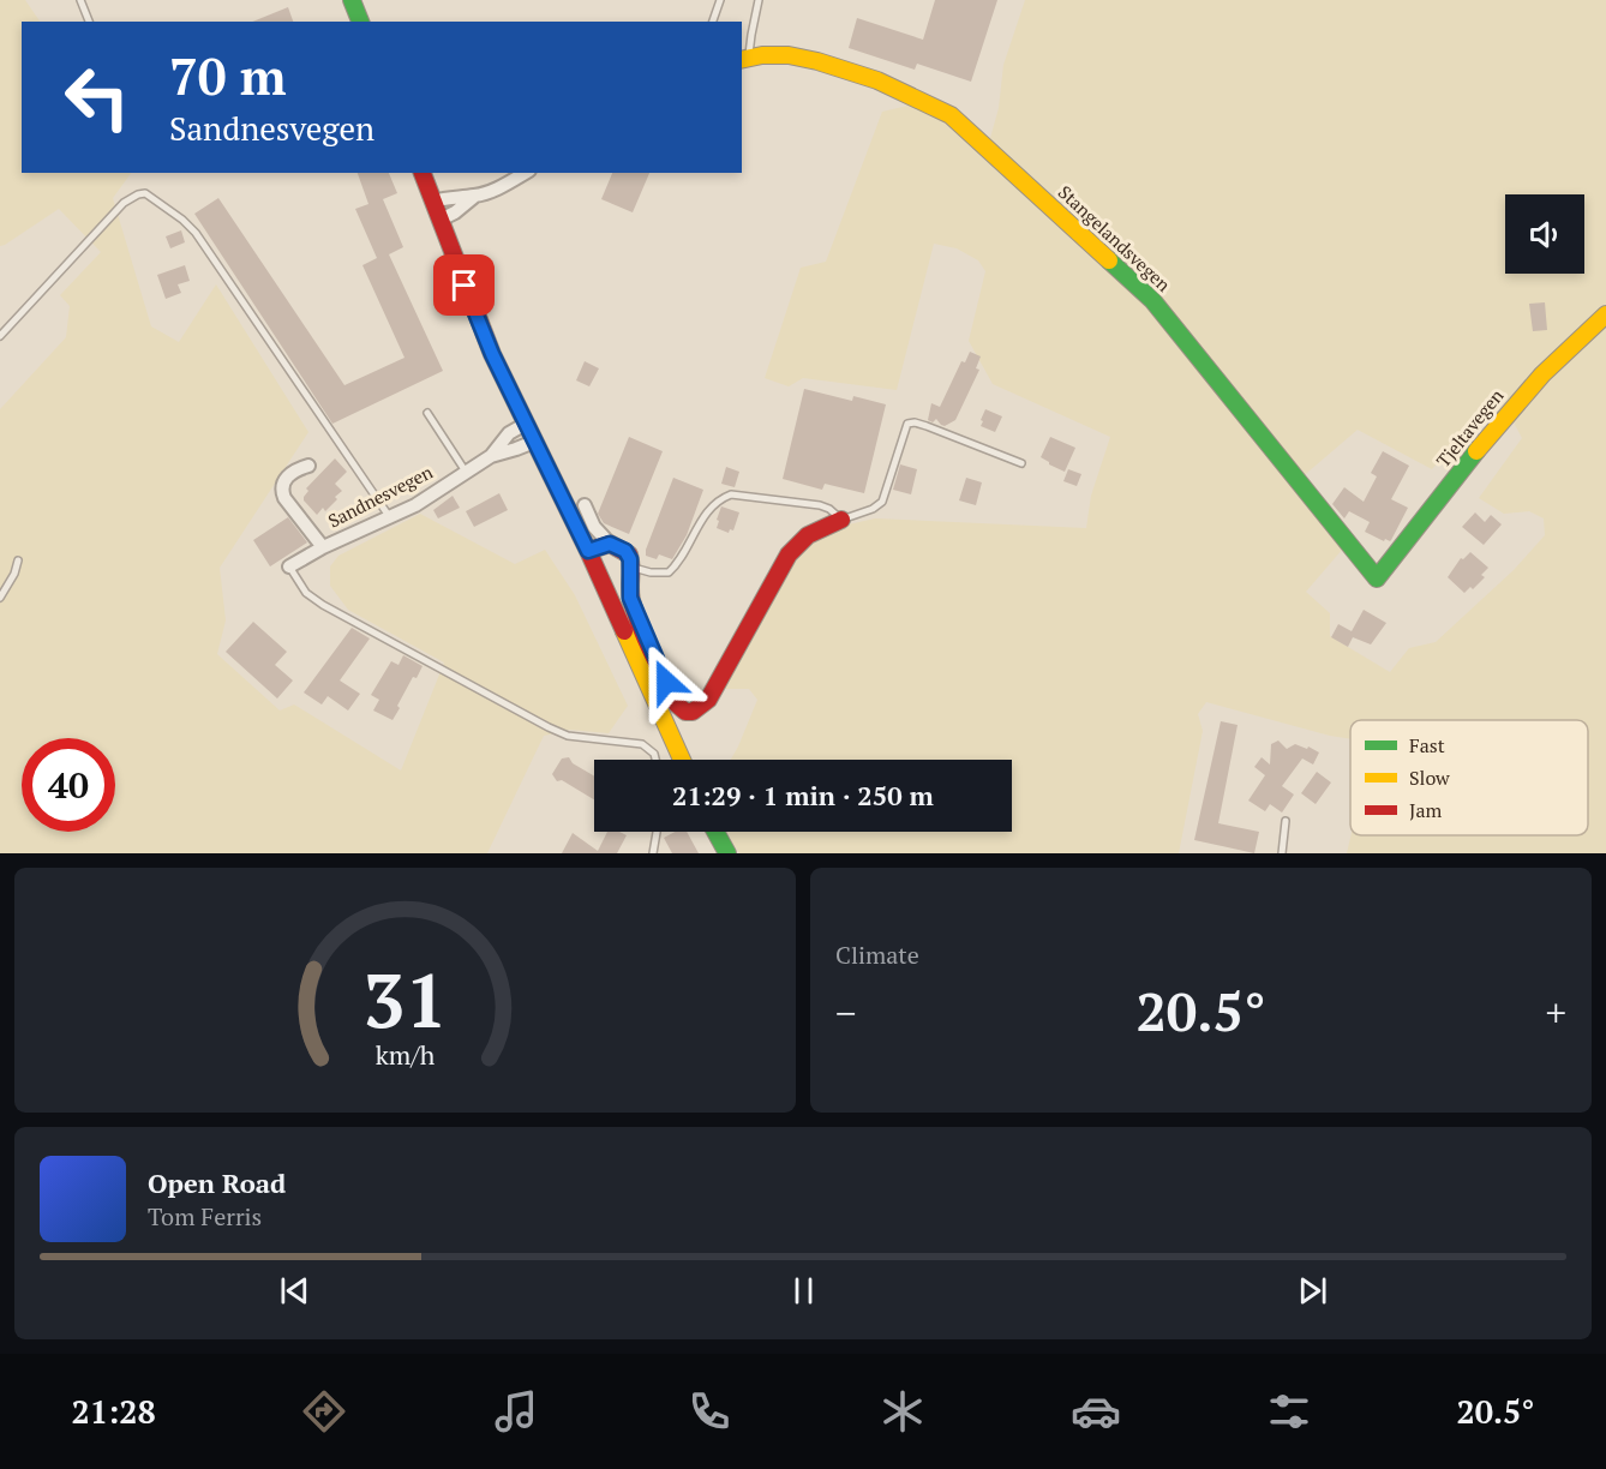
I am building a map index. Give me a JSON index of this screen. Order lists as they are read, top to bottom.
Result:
{
  "streets": {
    "street": ["Stangelandsvegen", "Tjeltavegen", "Sandnesvegen"]
  },
  "crossings": [
    ["Stangelandsvegen", "Tjeltavegen"]
  ],
  "legend": ["Fast", "Slow", "Jam"],
  "page": {
    "turn": ["70 m", "Sandnesvegen"],
    "limit": "40",
    "trip": "21:29 · 1 min · 250 m",
    "tile": "Climate",
    "heat": ["−", "20.5°", "+"],
    "song": ["Open Road", "Tom Ferris"],
    "tabs": ["21:28", "20.5°"],
    "gauge": ["31", "km/h"]
  }
}
